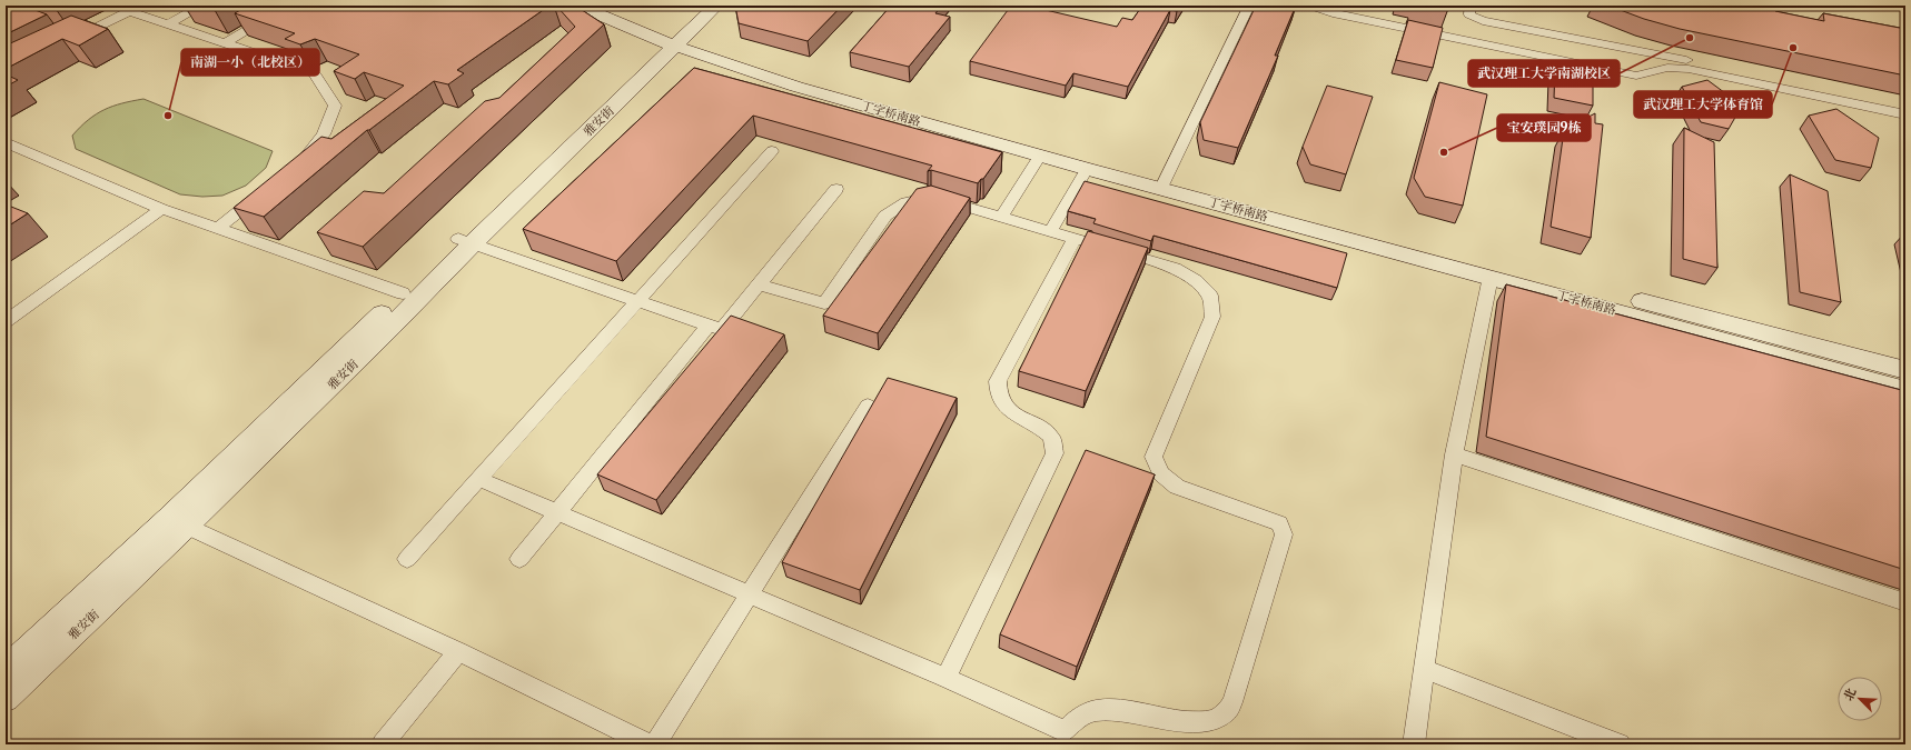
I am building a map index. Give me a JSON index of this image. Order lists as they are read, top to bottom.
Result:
{
  "streets": {
    "main road": ["丁字桥南路", "雅安街"]
  },
  "crossings": [
    ["丁字桥南路", "雅安街"]
  ],
  "places": [
    "武汉理工大学南湖校区",
    "武汉理工大学体育馆",
    "南湖一小（北校区）",
    "宝安璞园9栋"
  ],
  "north": "top left"
}
